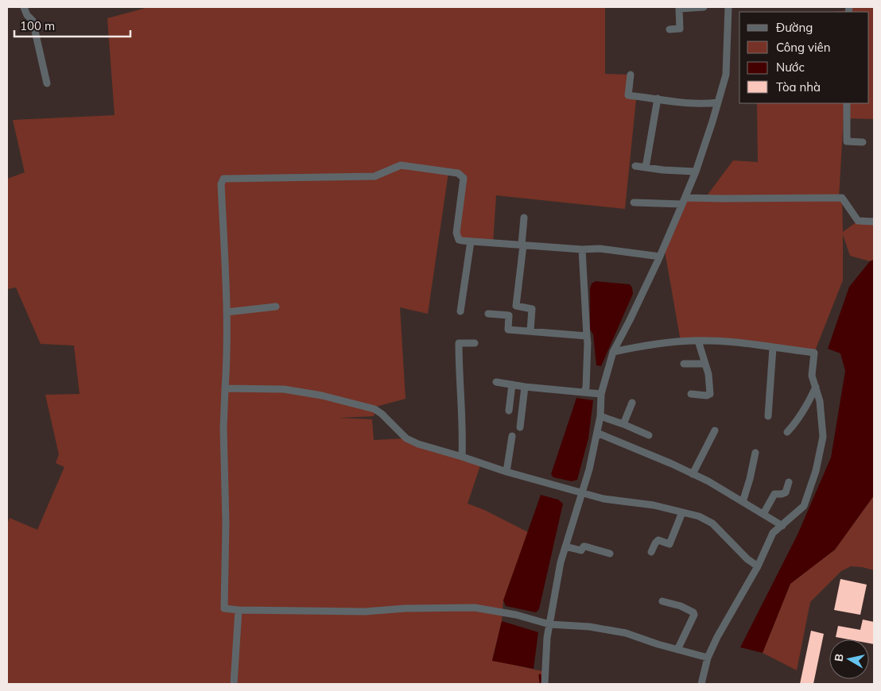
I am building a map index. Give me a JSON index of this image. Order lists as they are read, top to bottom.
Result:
{
  "legend": [
    "Đường",
    "Công viên",
    "Nước",
    "Tòa nhà"
  ],
  "scale_bar": "100 m",
  "north": "left"
}
